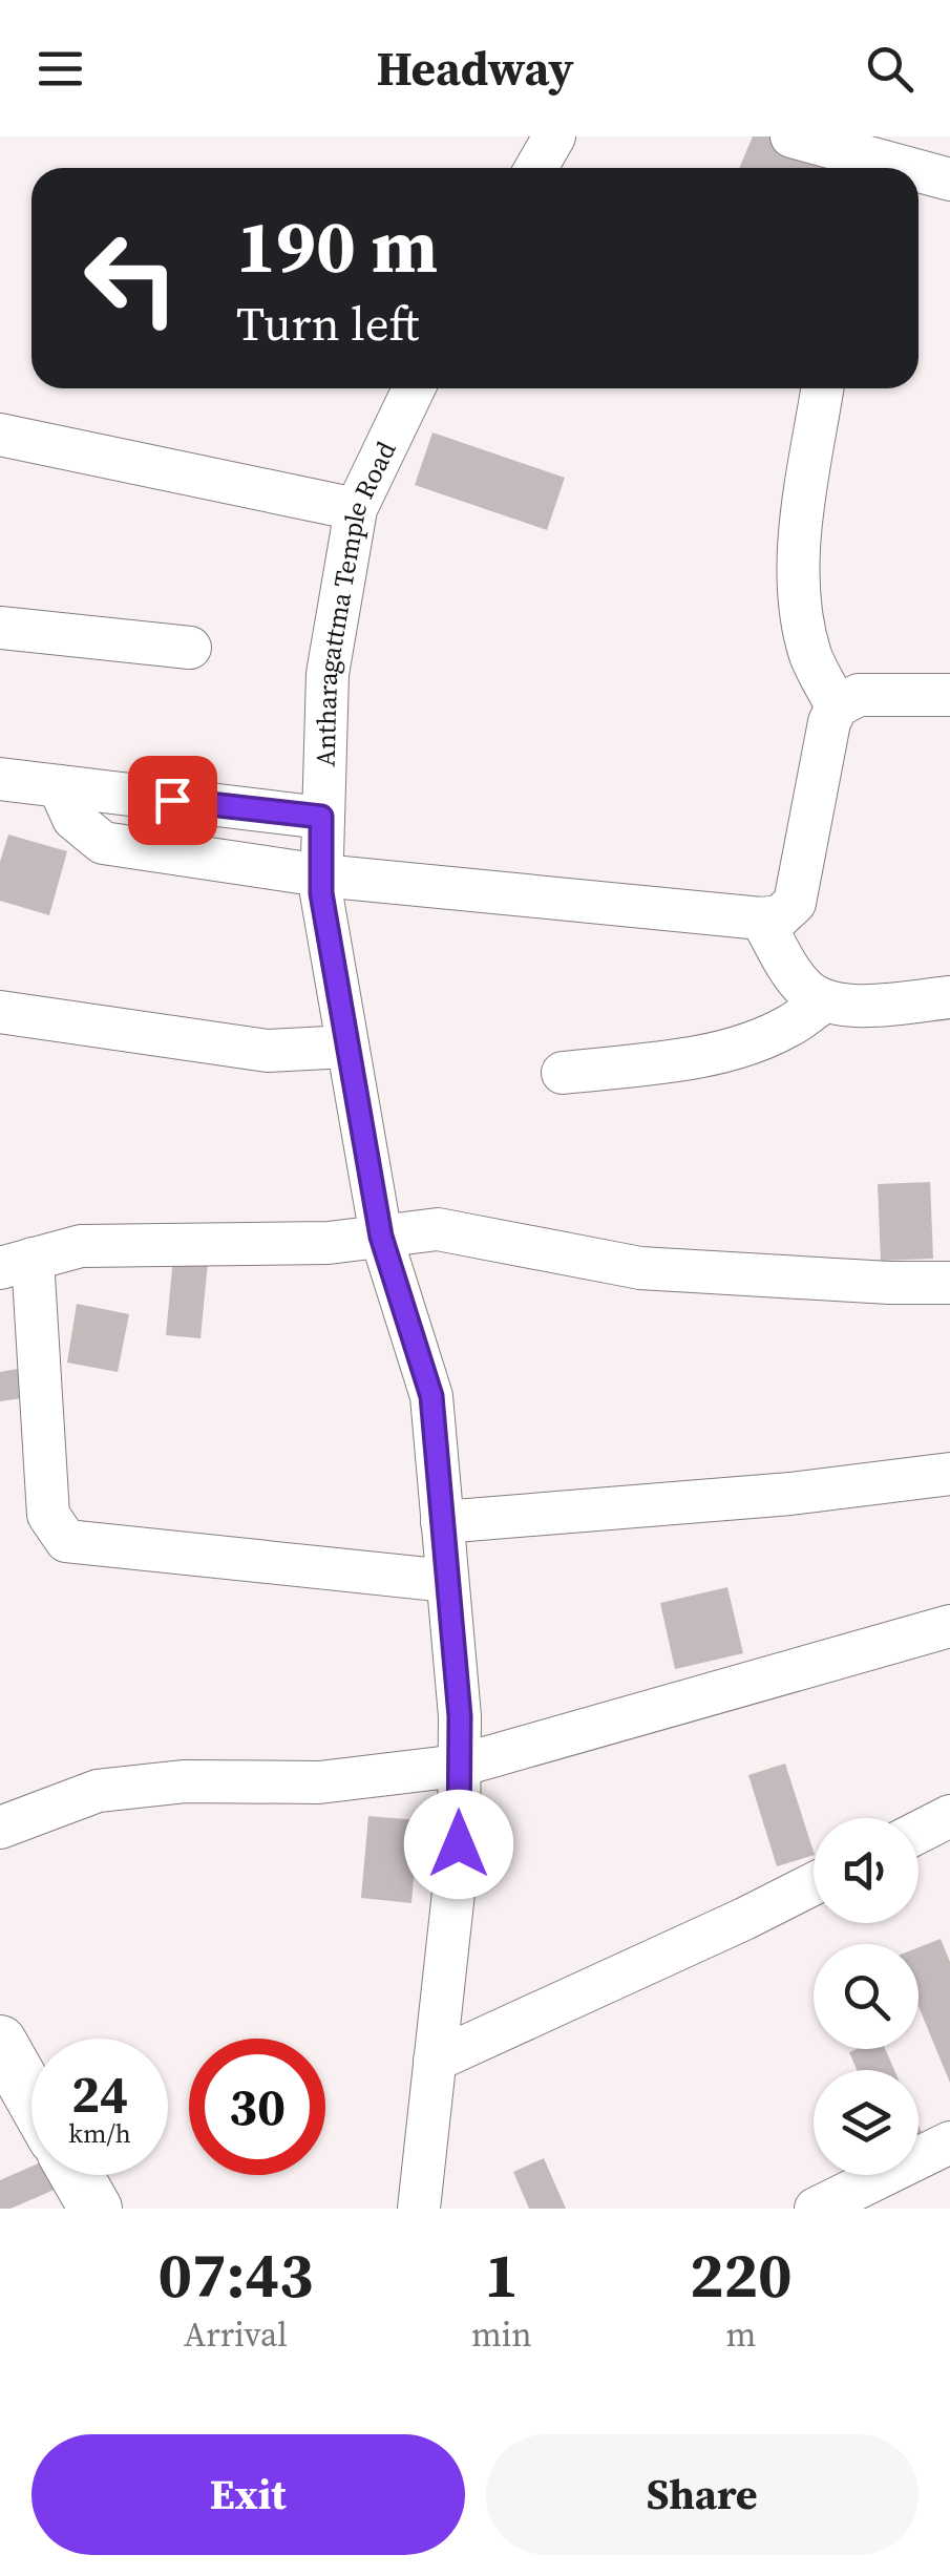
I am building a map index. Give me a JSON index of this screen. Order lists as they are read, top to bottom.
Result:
{
  "streets": {
    "street": ["Antharagattma Temple Road"]
  },
  "page": {
    "header": "Headway",
    "turn": ["190 m", "Turn left"],
    "speed": "24 km/h",
    "limit": "30",
    "eta": [
      "07:43",
      "Arrival",
      "1",
      "min",
      "220",
      "m"
    ],
    "buttons": ["Exit", "Share"]
  }
}
